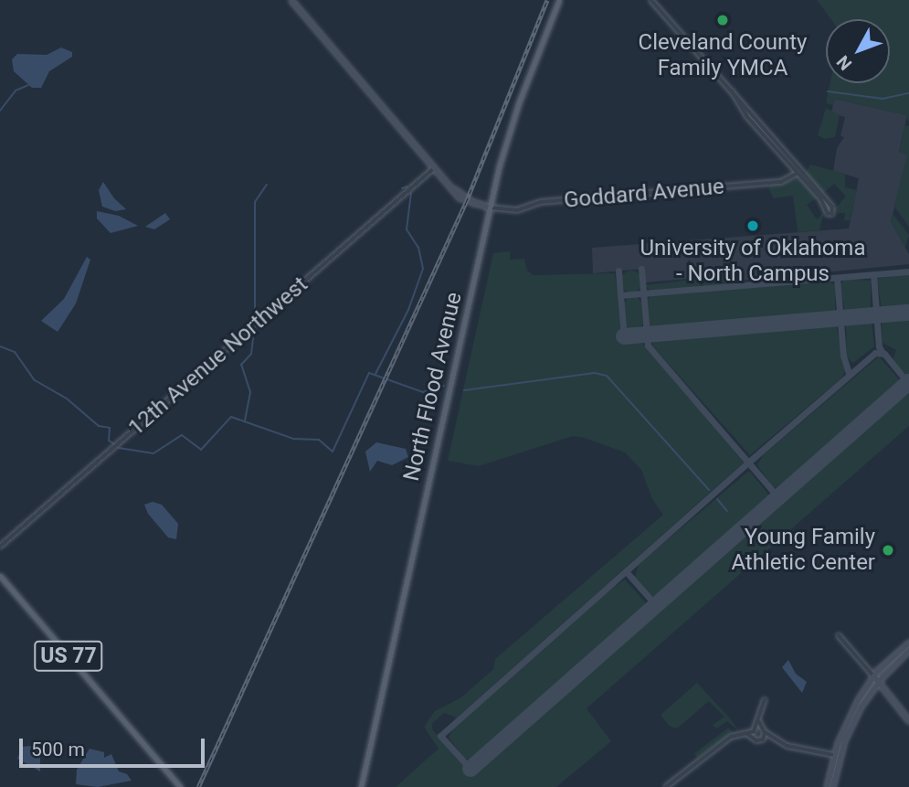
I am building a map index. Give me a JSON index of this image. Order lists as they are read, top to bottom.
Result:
{
  "streets": {
    "main road": ["North Flood Avenue", "US 77"],
    "street": ["Goddard Avenue", "12th Avenue Northwest"]
  },
  "crossings": [
    ["Goddard Avenue", "North Flood Avenue"]
  ],
  "places": ["Cleveland County Family YMCA", "University of Oklahoma - North Campus", "Young Family Athletic Center"],
  "scale_bar": "500 m",
  "north": "bottom left"
}
